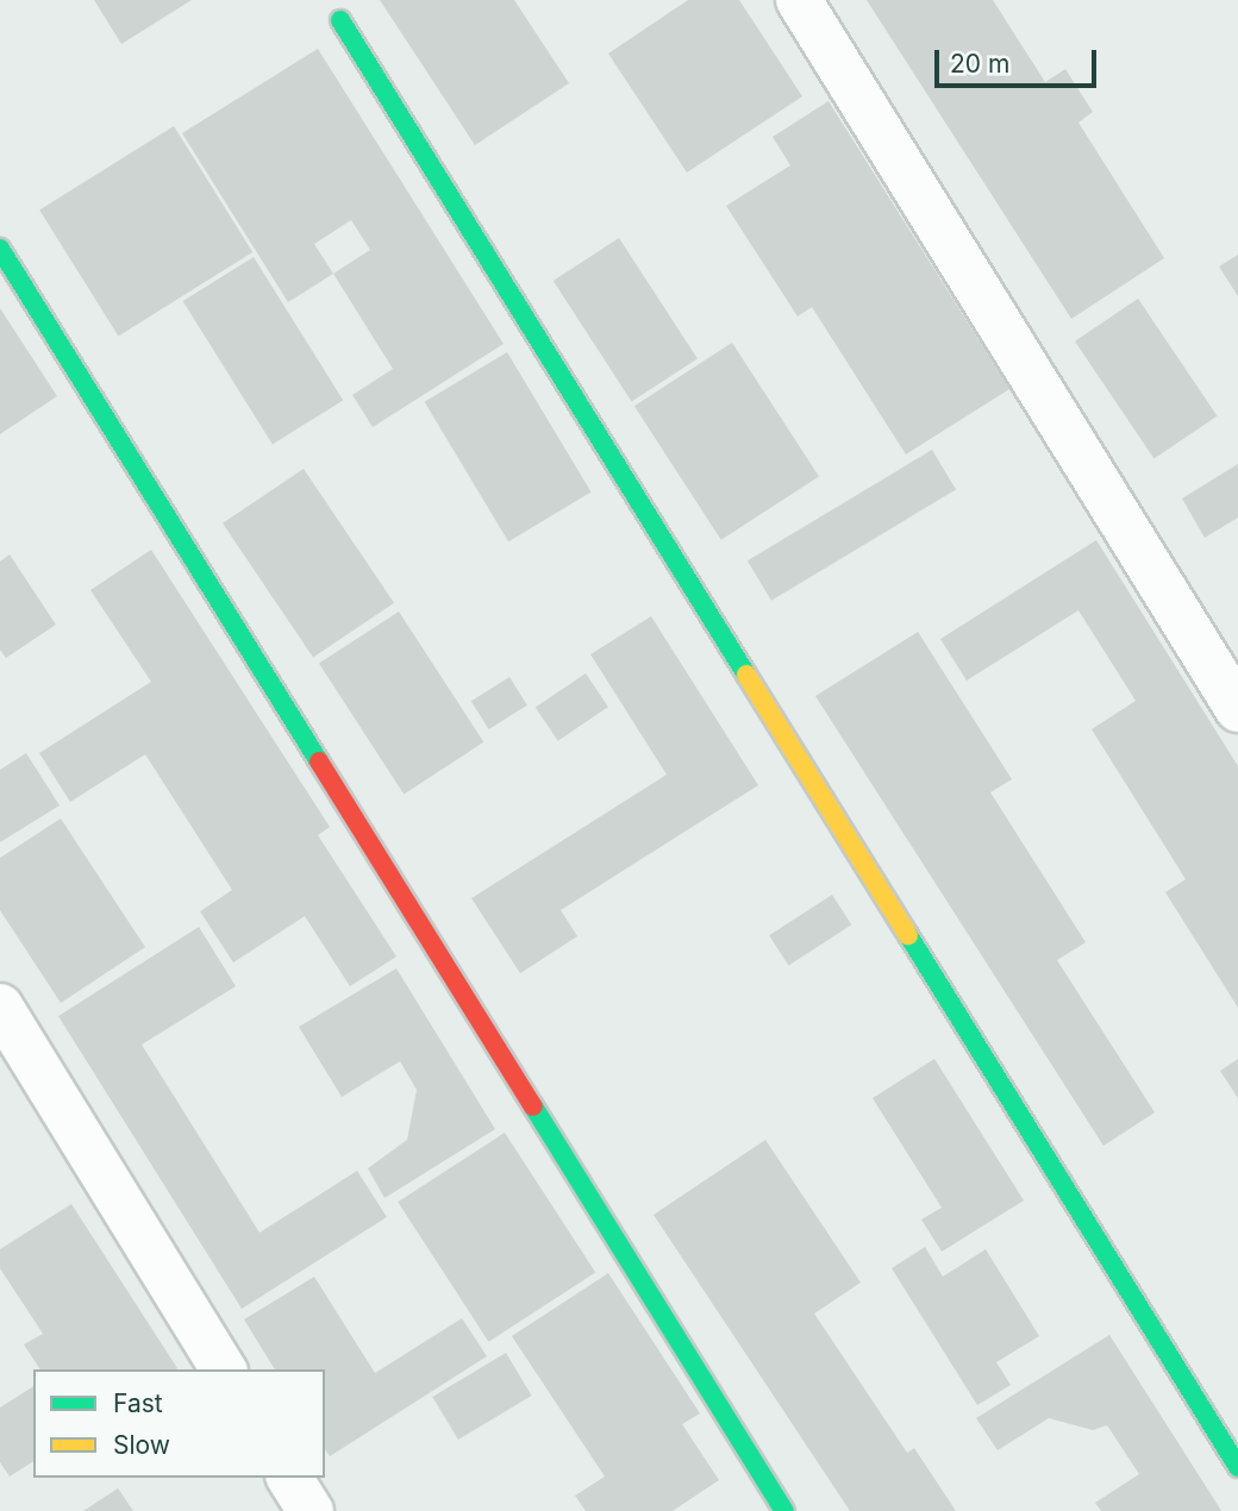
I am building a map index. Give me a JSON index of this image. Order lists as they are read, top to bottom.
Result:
{
  "legend": ["Fast", "Slow"],
  "scale_bar": "20 m"
}
